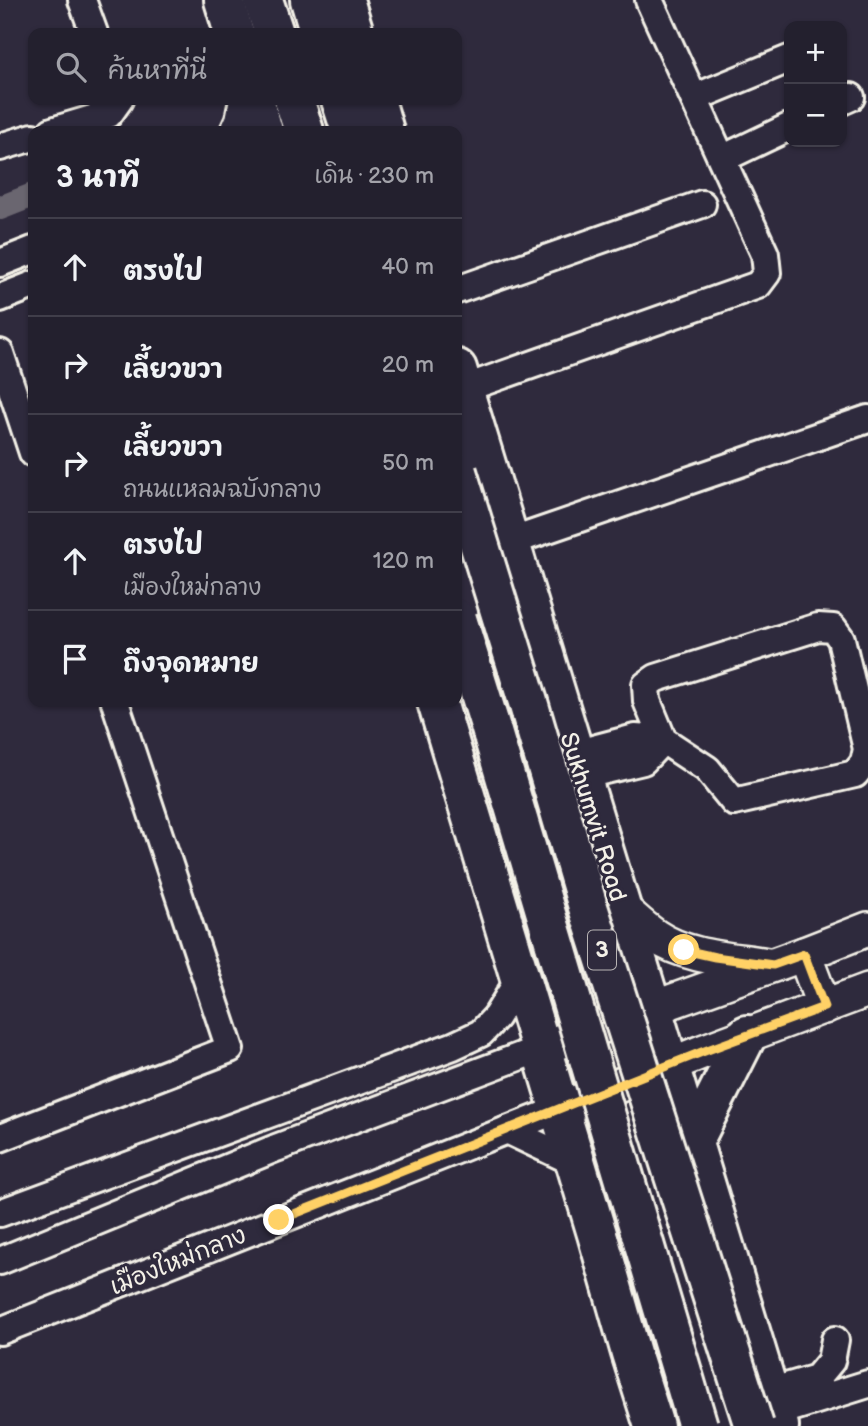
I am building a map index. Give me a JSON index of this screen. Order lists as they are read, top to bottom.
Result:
{
  "streets": {
    "highway": ["Sukhumvit Road", "3"],
    "main road": ["เมืองใหม่กลาง"]
  },
  "crossings": [
    ["Sukhumvit Road", "เมืองใหม่กลาง"]
  ],
  "page": {
    "map_buttons": ["+", "−"],
    "search": "ค้นหาที่นี่",
    "heading": ["3 นาที", "เดิน · 230 m"],
    "list": [
      ["ตรงไป", "40 m"],
      ["เลี้ยวขวา", "20 m"],
      ["เลี้ยวขวา", "ถนนแหลมฉบังกลาง", "50 m"],
      ["ตรงไป", "เมืองใหม่กลาง", "120 m"],
      "ถึงจุดหมาย"
    ]
  }
}
